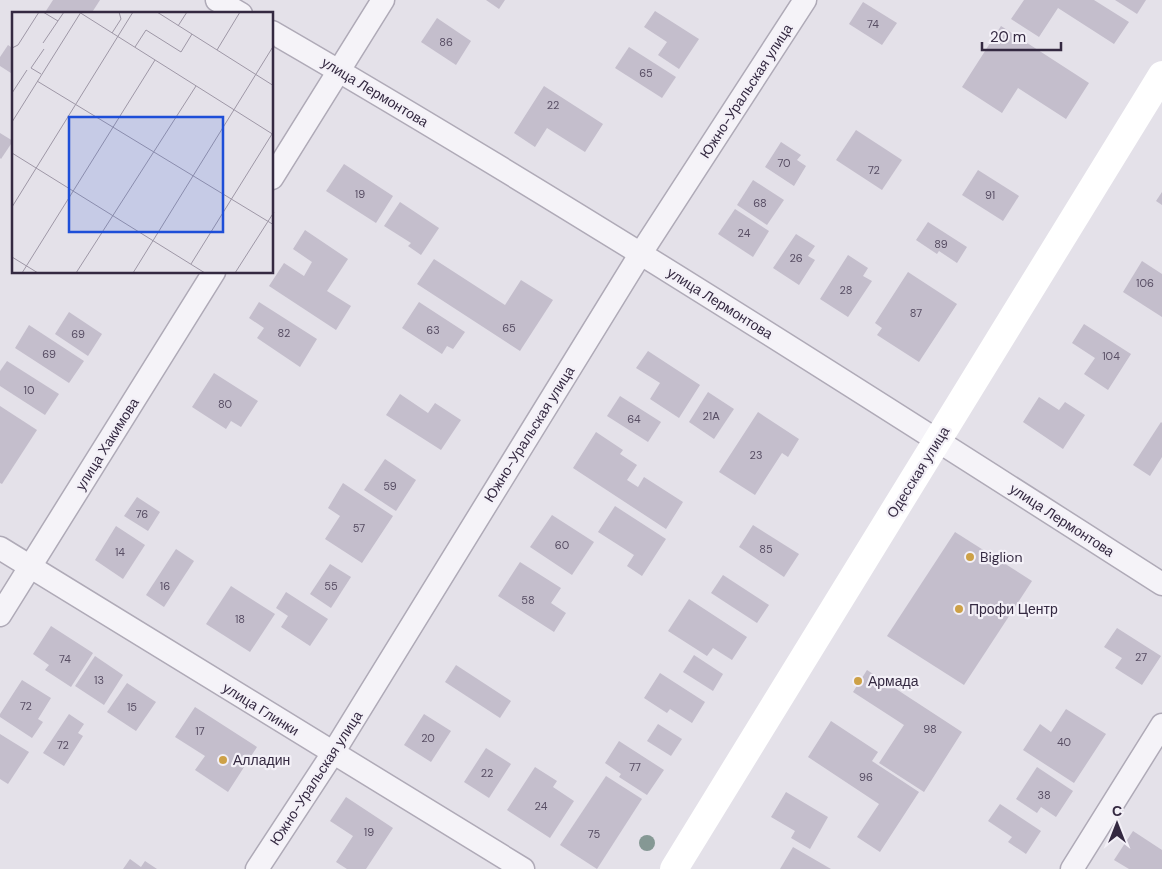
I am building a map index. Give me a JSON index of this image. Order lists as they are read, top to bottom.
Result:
{
  "streets": {
    "street": [
      "Южно-Уральская улица",
      "улица Лермонтова",
      "улица Хакимова",
      "Одесская улица",
      "улица Глинки"
    ]
  },
  "crossings": [
    ["Южно-Уральская улица", "улица Лермонтова"],
    ["Южно-Уральская улица", "улица Глинки"],
    ["улица Лермонтова", "Одесская улица"],
    ["улица Хакимова", "улица Глинки"]
  ],
  "places": [
    "Biglion",
    "Профи Центр",
    "Армада",
    "Алладин"
  ],
  "house_numbers": [
    "74",
    "86",
    "65",
    "22",
    "70",
    "72",
    "19",
    "91",
    "68",
    "24",
    "89",
    "26",
    "106",
    "28",
    "87",
    "65",
    "63",
    "82",
    "69",
    "69",
    "104",
    "10",
    "80",
    "21А",
    "64",
    "23",
    "59",
    "76",
    "57",
    "60",
    "85",
    "14",
    "16",
    "55",
    "58",
    "18",
    "27",
    "74",
    "13",
    "72",
    "15",
    "98",
    "17",
    "20",
    "40",
    "72",
    "77",
    "22",
    "96",
    "38",
    "24",
    "19",
    "75"
  ],
  "scale_bar": "20 m",
  "north": "top"
}
